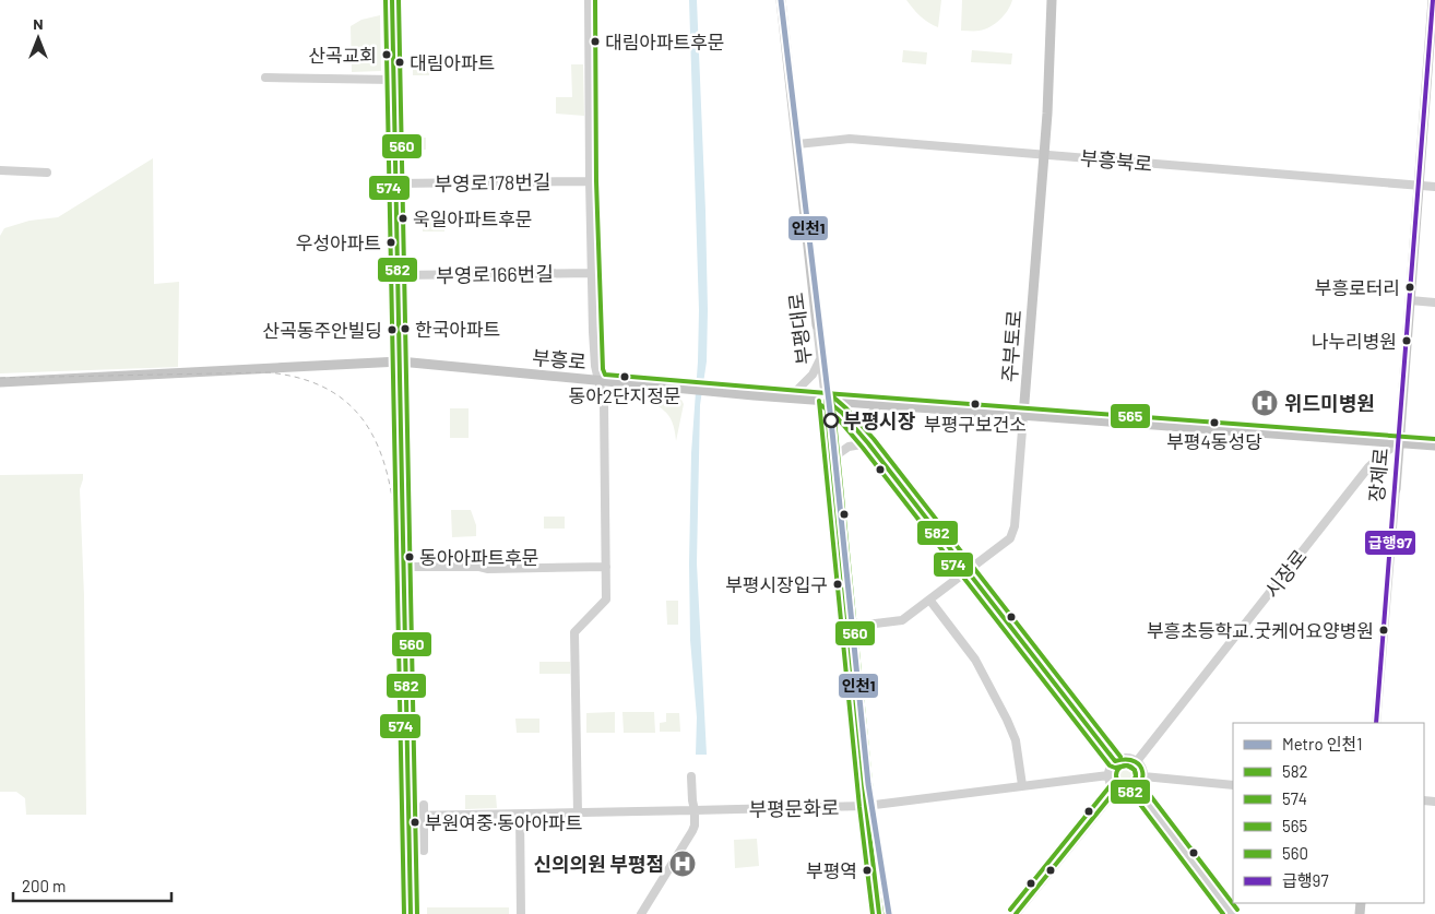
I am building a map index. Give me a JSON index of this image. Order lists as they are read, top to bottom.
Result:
{
  "streets": {
    "main road": [
      "부평대로",
      "주부토로",
      "부흥로",
      "장제로"
    ],
    "street": [
      "부흥북로",
      "부영로178번길",
      "부영로166번길",
      "시장로",
      "부평문화로"
    ]
  },
  "crossings": [
    ["부흥북로", "부평대로"],
    ["부흥북로", "주부토로"],
    ["부흥북로", "장제로"],
    ["부평대로", "주부토로"],
    ["부평대로", "부흥로"],
    ["부평대로", "부평문화로"],
    ["주부토로", "부흥로"],
    ["부흥로", "장제로"],
    ["부흥로", "시장로"],
    ["장제로", "시장로"],
    ["시장로", "부평문화로"]
  ],
  "places": {
    "other": [
      "대림아파트후문",
      "산곡교회",
      "대림아파트",
      "욱일아파트후문",
      "우성아파트",
      "부흥로터리",
      "한국아파트",
      "산곡동주안빌딩",
      "나누리병원",
      "동아2단지정문",
      "부평구보건소",
      "부평시장",
      "부평4동성당",
      "동아아파트후문",
      "부평시장입구",
      "부흥초등학교.굿케어요양병원",
      "부원여중·동아아파트",
      "부평역"
    ],
    "hospital": ["위드미병원", "신의의원 부평점"]
  },
  "lines": [
    "metro line 인천1",
    "transit line 582",
    "transit line 574",
    "transit line 560",
    "transit line 급행97",
    "transit line 565"
  ],
  "legend": [
    "Metro 인천1",
    "582",
    "574",
    "565",
    "560",
    "급행97"
  ],
  "scale_bar": "200 m",
  "north": "top"
}
